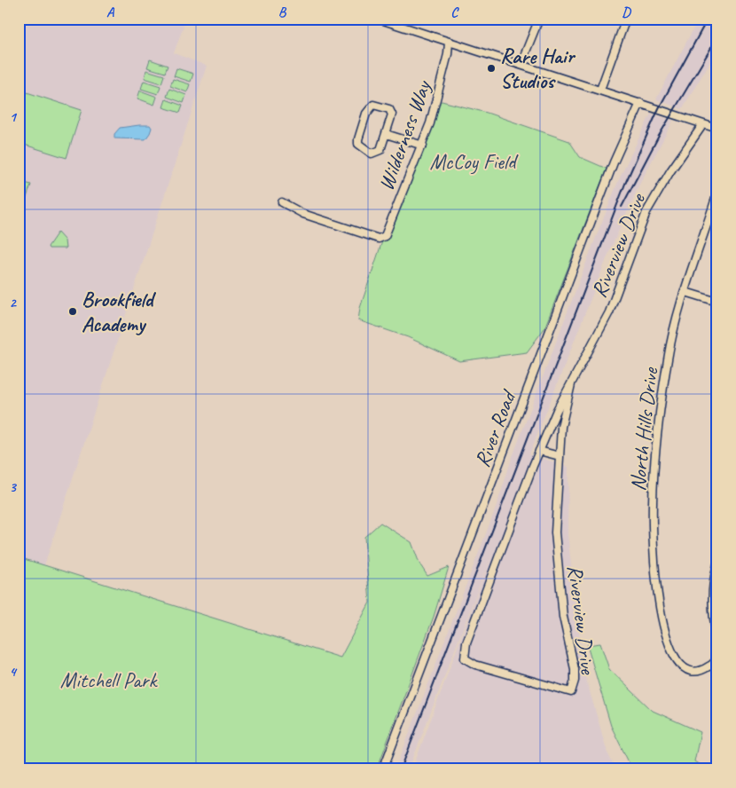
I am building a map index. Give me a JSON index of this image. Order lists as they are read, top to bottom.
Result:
{
  "streets": {
    "street": [
      "Wilderness Way",
      "Riverview Drive",
      "River Road",
      "North Hills Drive"
    ]
  },
  "parks": ["McCoy Field", "Mitchell Park"],
  "places": ["Rare Hair Studios", "Brookfield Academy"],
  "grid": {
    "columns": [
      "A",
      "B",
      "C",
      "D"
    ],
    "rows": [
      "1",
      "2",
      "3",
      "4"
    ]
  }
}
